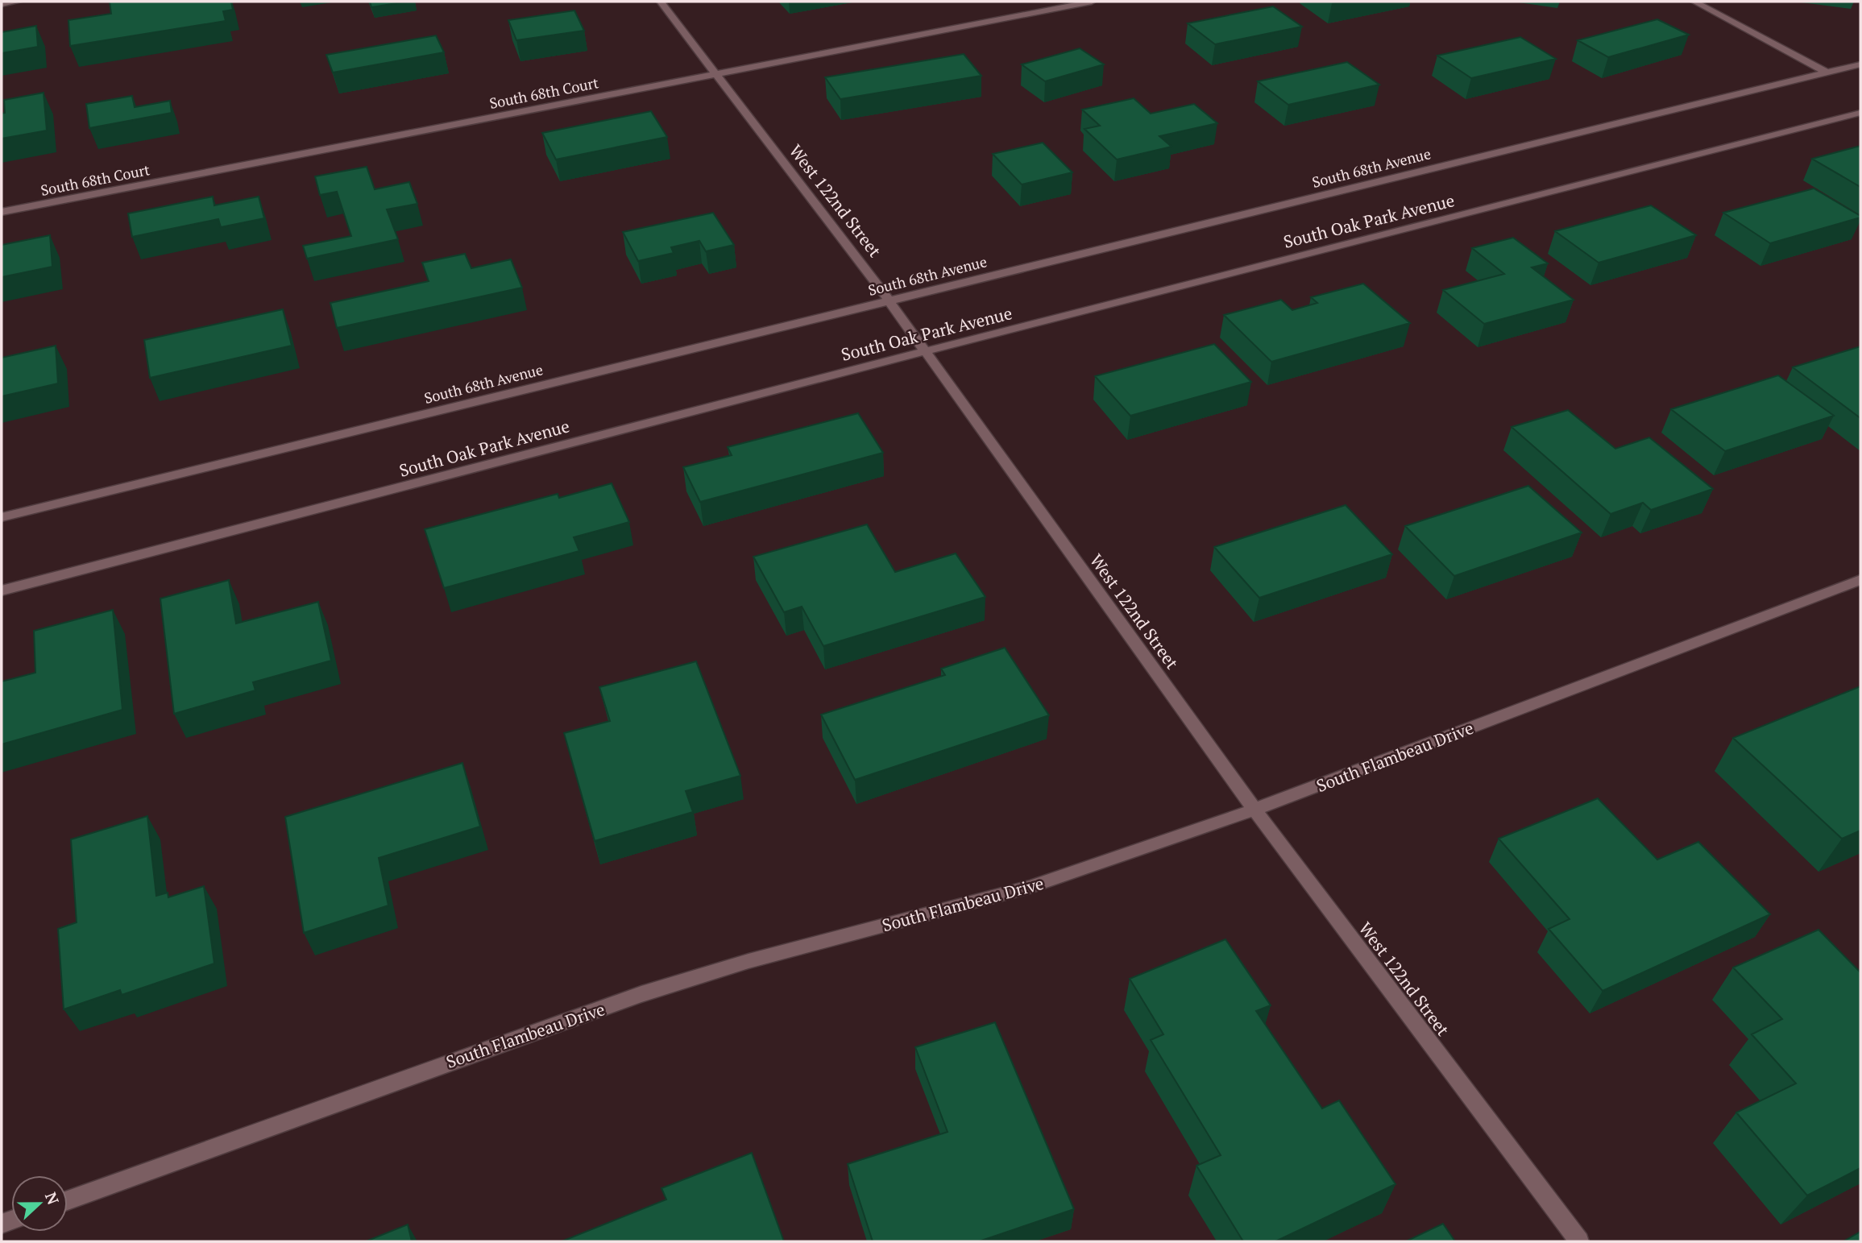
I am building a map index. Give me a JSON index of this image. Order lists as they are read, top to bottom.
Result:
{
  "streets": {
    "street": [
      "South 68th Court",
      "South 68th Avenue",
      "West 122nd Street",
      "South Oak Park Avenue",
      "South Flambeau Drive"
    ]
  },
  "crossings": [
    ["South 68th Court", "West 122nd Street"],
    ["South 68th Avenue", "West 122nd Street"],
    ["West 122nd Street", "South Oak Park Avenue"],
    ["West 122nd Street", "South Flambeau Drive"]
  ],
  "north": "right"
}
